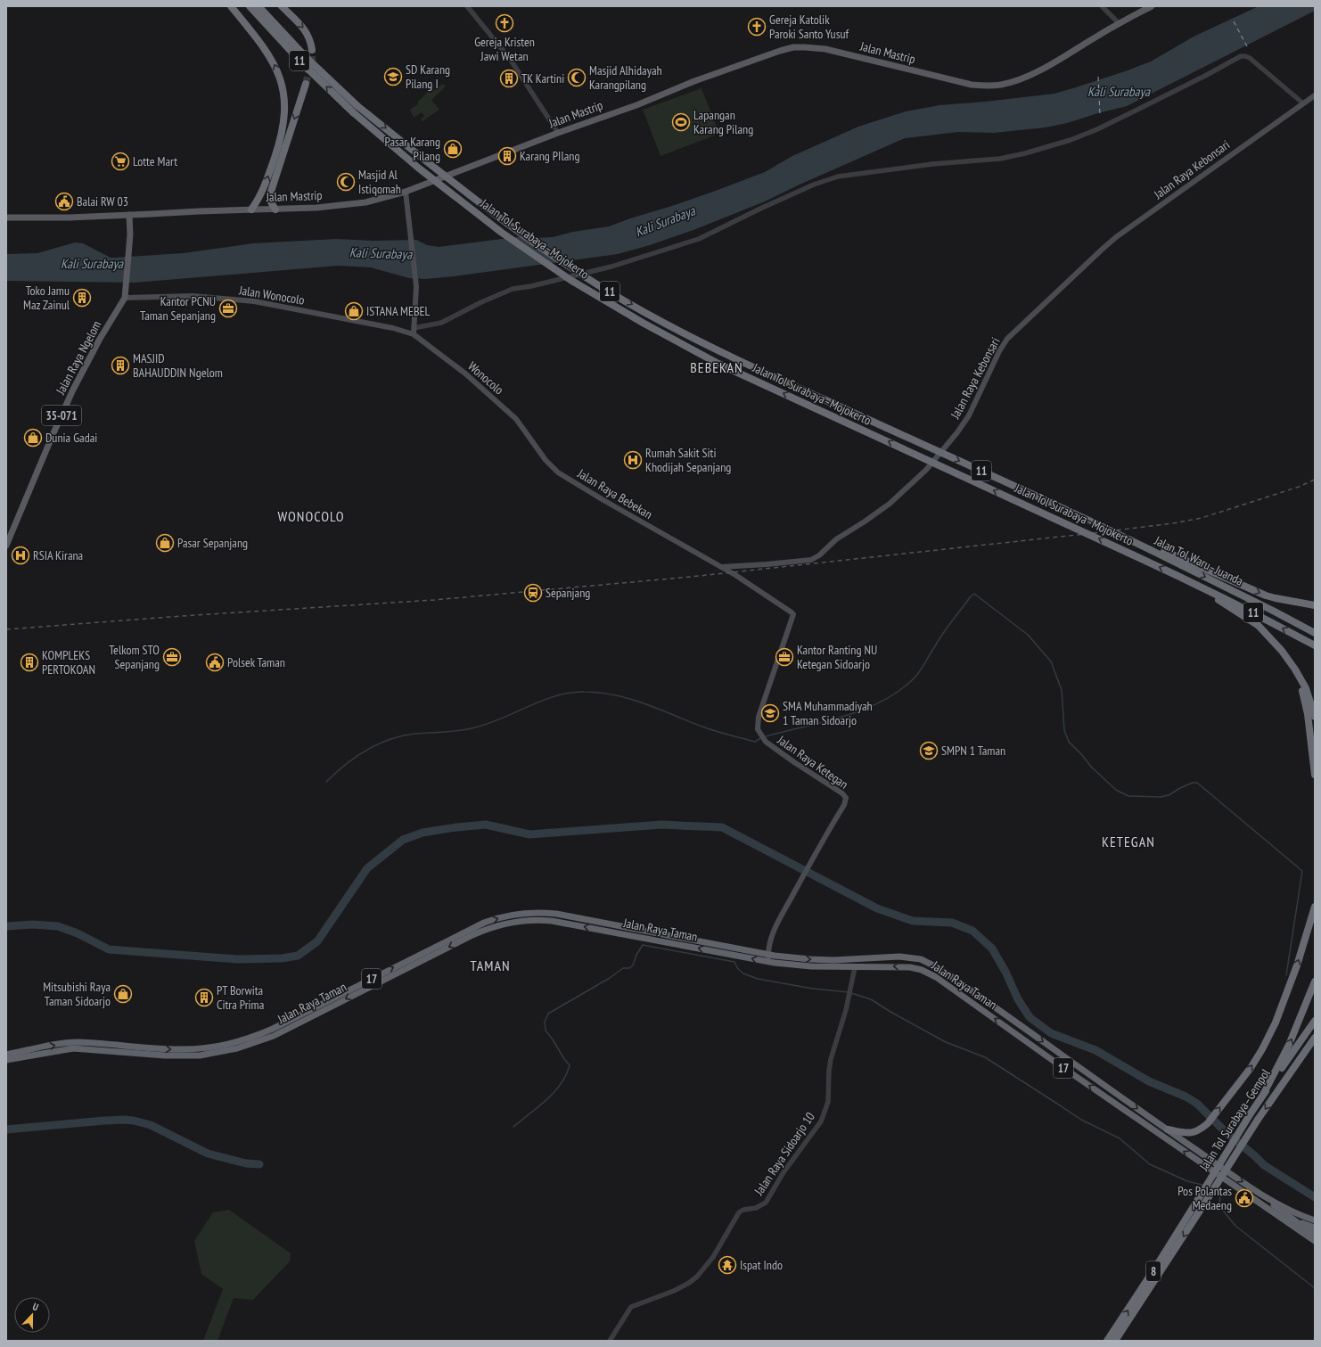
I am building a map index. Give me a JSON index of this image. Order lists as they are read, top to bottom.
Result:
{
  "streets": {
    "highway": [
      "11",
      "Jalan Tol Surabaya–Mojokerto",
      "Jalan Tol Waru–Juanda",
      "Jalan Raya Taman",
      "17",
      "Jalan Tol Surabaya–Gempol",
      "8"
    ],
    "main road": [
      "Jalan Mastrip",
      "Jalan Raya Kebonsari",
      "Jalan Wonocolo",
      "Jalan Raya Ngelom",
      "Wonocolo",
      "35-071",
      "Jalan Raya Bebekan",
      "Jalan Raya Ketegan"
    ],
    "street": ["Jalan Raya Sidoarjo 10"]
  },
  "crossings": [
    ["Jalan Mastrip", "Jalan Raya Ngelom"],
    ["Jalan Raya Kebonsari", "Jalan Raya Bebekan"],
    ["Jalan Raya Kebonsari", "Jalan Raya Ketegan"],
    ["Jalan Tol Surabaya–Mojokerto", "Jalan Tol Waru–Juanda"],
    ["Jalan Wonocolo", "Jalan Raya Ngelom"],
    ["Jalan Wonocolo", "Wonocolo"],
    ["Wonocolo", "Jalan Raya Bebekan"],
    ["Jalan Raya Bebekan", "Jalan Raya Ketegan"],
    ["Jalan Raya Ketegan", "Jalan Raya Taman"],
    ["Jalan Raya Taman", "17"],
    ["Jalan Raya Taman", "Jalan Raya Sidoarjo 10"]
  ],
  "districts": [
    "BEBEKAN",
    "WONOCOLO",
    "KETEGAN",
    "TAMAN"
  ],
  "water": ["Kali Surabaya"],
  "places": {
    "church": ["Gereja Kristen Jawi Wetan", "Gereja Katolik Paroki Santo Yusuf"],
    "school or university": ["SD Karang Pilang I", "SMA Muhammadiyah 1 Taman Sidoarjo", "SMPN 1 Taman"],
    "mosque": ["Masjid Alhidayah Karangpilang", "Masjid Al Istiqomah"],
    "building": [
      "TK Kartini",
      "Karang PIlang",
      "Toko Jamu Maz Zainul",
      "MASJID BAHAUDDIN Ngelom",
      "KOMPLEKS PERTOKOAN",
      "PT Borwita Citra Prima"
    ],
    "sports": ["Lapangan Karang Pilang"],
    "shop": [
      "Pasar Karang Pilang",
      "ISTANA MEBEL",
      "Dunia Gadai",
      "Pasar Sepanjang",
      "Mitsubishi Raya Taman Sidoarjo"
    ],
    "supermarket": ["Lotte Mart"],
    "public building": ["Balai RW 03", "Polsek Taman", "Pos Polantas Medaeng"],
    "office": ["Kantor PCNU Taman Sepanjang", "Telkom STO Sepanjang", "Kantor Ranting NU Ketegan Sidoarjo"],
    "hospital": ["Rumah Sakit Siti Khodijah Sepanjang", "RSIA Kirana"],
    "station": ["Sepanjang"],
    "temple": ["Ispat Indo"]
  },
  "north": "top"
}
